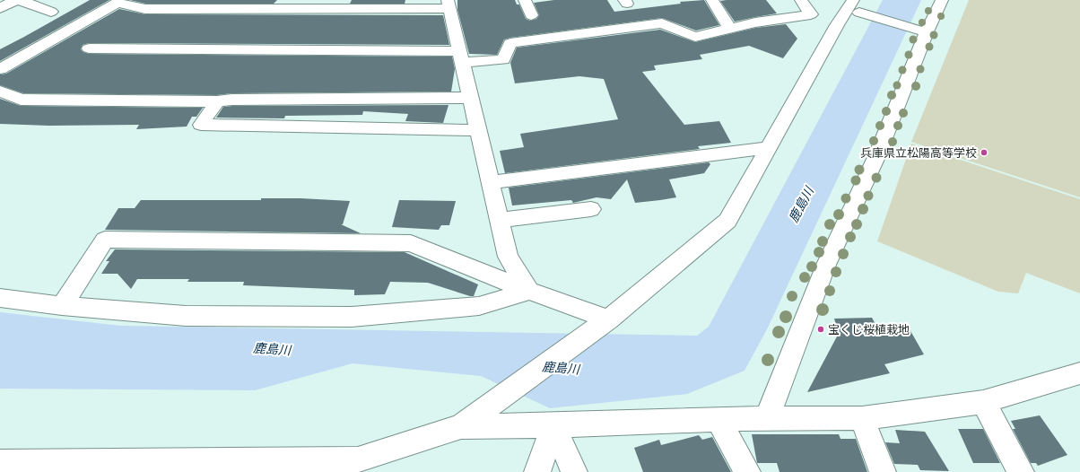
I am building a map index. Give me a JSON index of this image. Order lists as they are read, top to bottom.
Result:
{
  "water": ["鹿島川"],
  "places": ["兵庫県立松陽高等学校", "宝くじ桜植栽地"]
}
